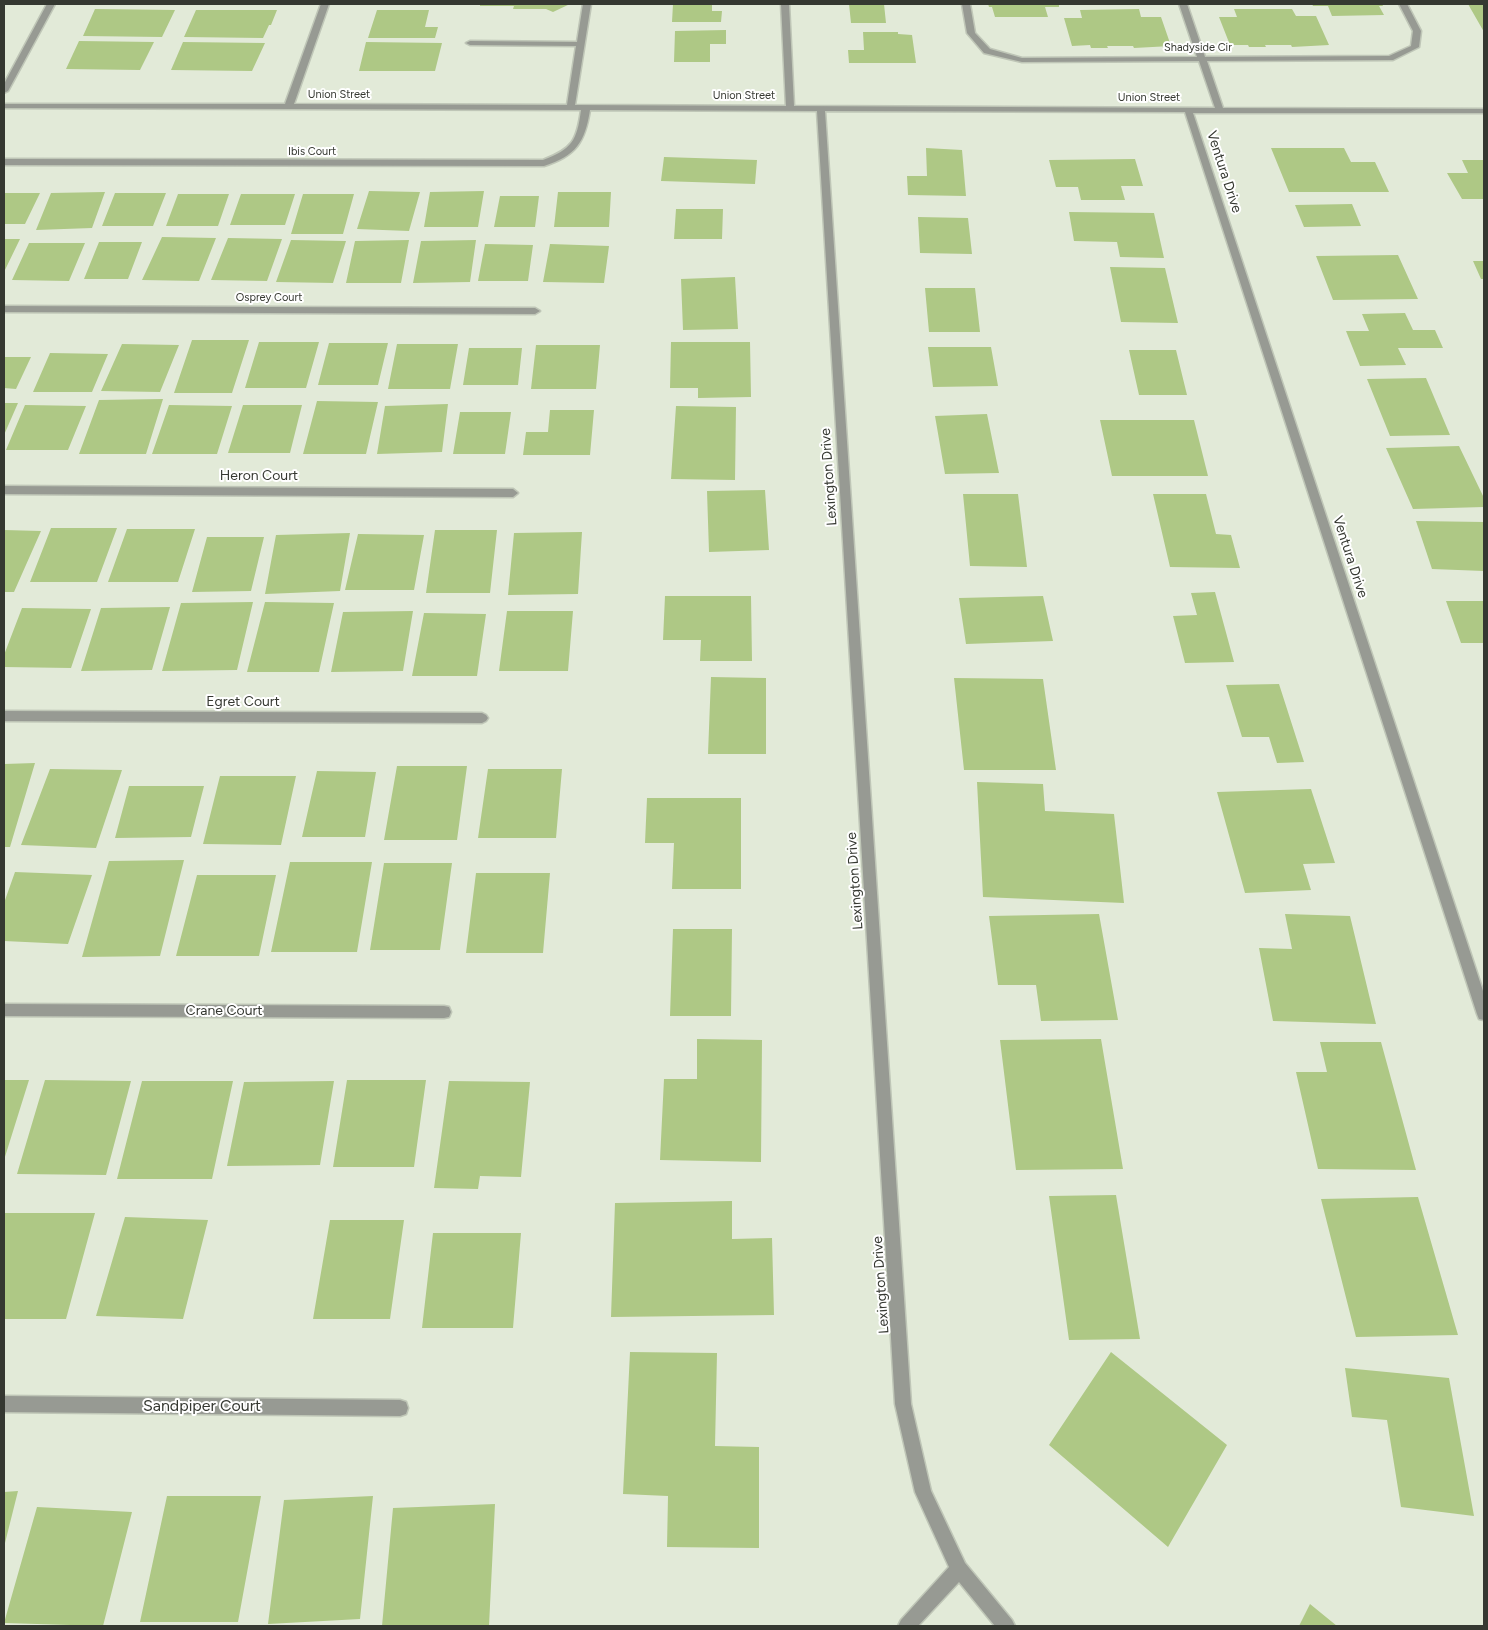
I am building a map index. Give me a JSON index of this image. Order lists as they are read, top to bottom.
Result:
{
  "streets": {
    "street": [
      "Shadyside Cir",
      "Union Street",
      "Ibis Court",
      "Ventura Drive",
      "Osprey Court",
      "Heron Court",
      "Lexington Drive",
      "Egret Court",
      "Crane Court",
      "Sandpiper Court"
    ]
  },
  "crossings": [
    ["Union Street", "Ibis Court"],
    ["Union Street", "Ventura Drive"],
    ["Union Street", "Lexington Drive"]
  ]
}
